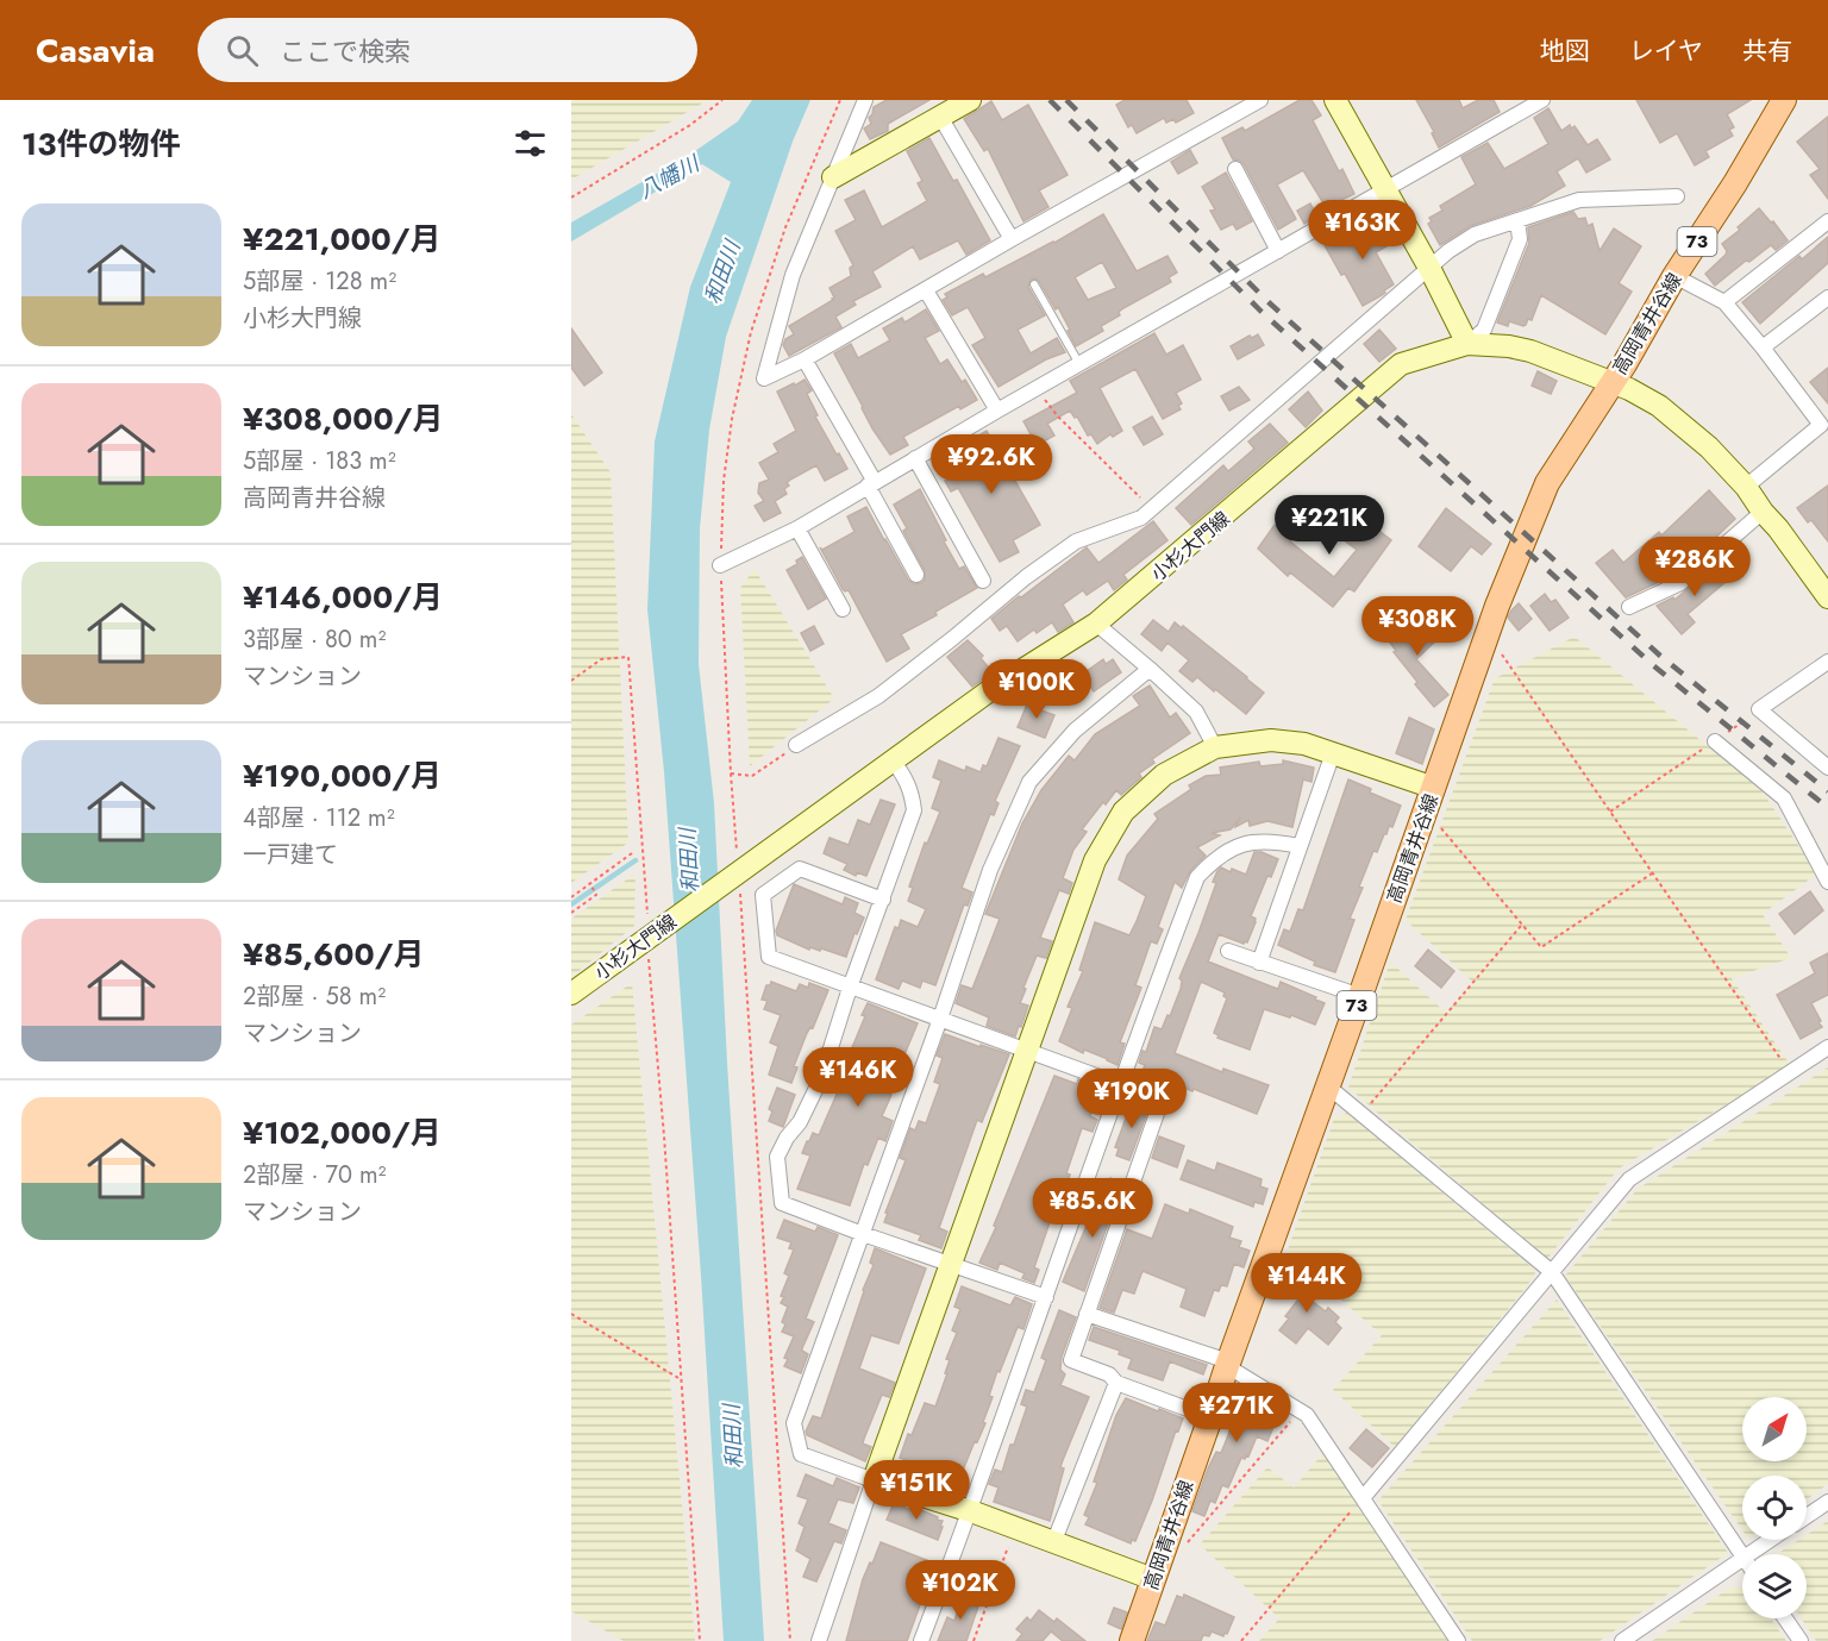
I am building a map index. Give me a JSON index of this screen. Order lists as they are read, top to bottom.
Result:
{
  "streets": {
    "main road": ["73", "高岡青井谷線"],
    "street": ["小杉大門線"]
  },
  "crossings": [
    ["高岡青井谷線", "小杉大門線"]
  ],
  "water": ["八幡川", "和田川"],
  "north": "top right",
  "page": {
    "header": "Casavia",
    "search": "ここで検索",
    "nav": ["地図", "レイヤ", "共有"],
    "heading": "13件の物件",
    "list": [
      {
        "name": "¥221,000/月",
        "note": "5部屋 · 128 m² · 小杉大門線"
      },
      {
        "name": "¥308,000/月",
        "note": "5部屋 · 183 m² · 高岡青井谷線"
      },
      {
        "name": "¥146,000/月",
        "note": "3部屋 · 80 m² · マンション"
      },
      {
        "name": "¥190,000/月",
        "note": "4部屋 · 112 m² · 一戸建て"
      },
      {
        "name": "¥85,600/月",
        "note": "2部屋 · 58 m² · マンション"
      },
      {
        "name": "¥102,000/月",
        "note": "2部屋 · 70 m² · マンション"
      }
    ],
    "price": [
      "¥163K",
      "¥92.6K",
      "¥221K",
      "¥286K",
      "¥308K",
      "¥100K",
      "¥146K",
      "¥190K",
      "¥85.6K",
      "¥144K",
      "¥271K",
      "¥151K",
      "¥102K"
    ]
  }
}
